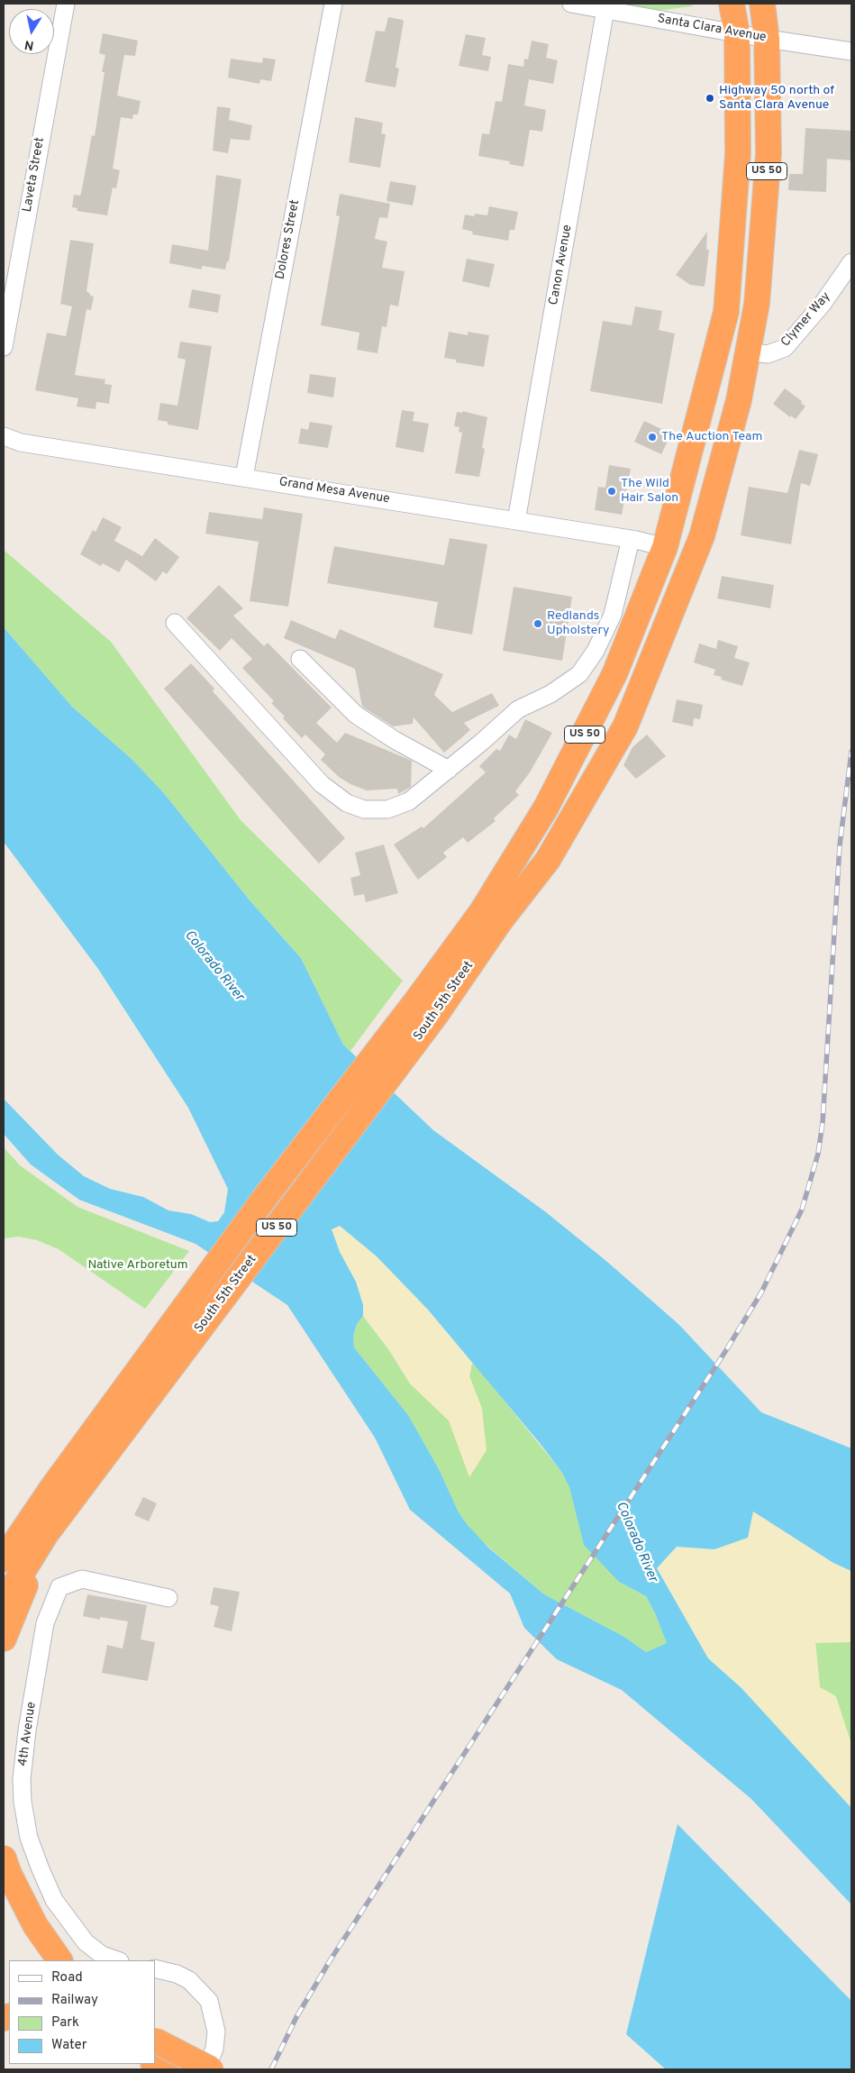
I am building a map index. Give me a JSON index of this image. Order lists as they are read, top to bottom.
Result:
{
  "streets": {
    "highway": ["US 50", "South 5th Street"],
    "street": [
      "Santa Clara Avenue",
      "Laveta Street",
      "Dolores Street",
      "Canon Avenue",
      "Clymer Way",
      "Grand Mesa Avenue",
      "4th Avenue"
    ]
  },
  "crossings": [
    ["Santa Clara Avenue", "US 50"],
    ["Santa Clara Avenue", "Canon Avenue"],
    ["US 50", "Clymer Way"],
    ["US 50", "Grand Mesa Avenue"],
    ["US 50", "South 5th Street"],
    ["Dolores Street", "Grand Mesa Avenue"],
    ["Canon Avenue", "Grand Mesa Avenue"]
  ],
  "water": ["Colorado River"],
  "parks": ["Native Arboretum"],
  "places": [
    "Highway 50 north of Santa Clara Avenue",
    "The Auction Team",
    "The Wild Hair Salon",
    "Redlands Upholstery"
  ],
  "legend": [
    "Road",
    "Railway",
    "Park",
    "Water"
  ],
  "north": "bottom"
}
